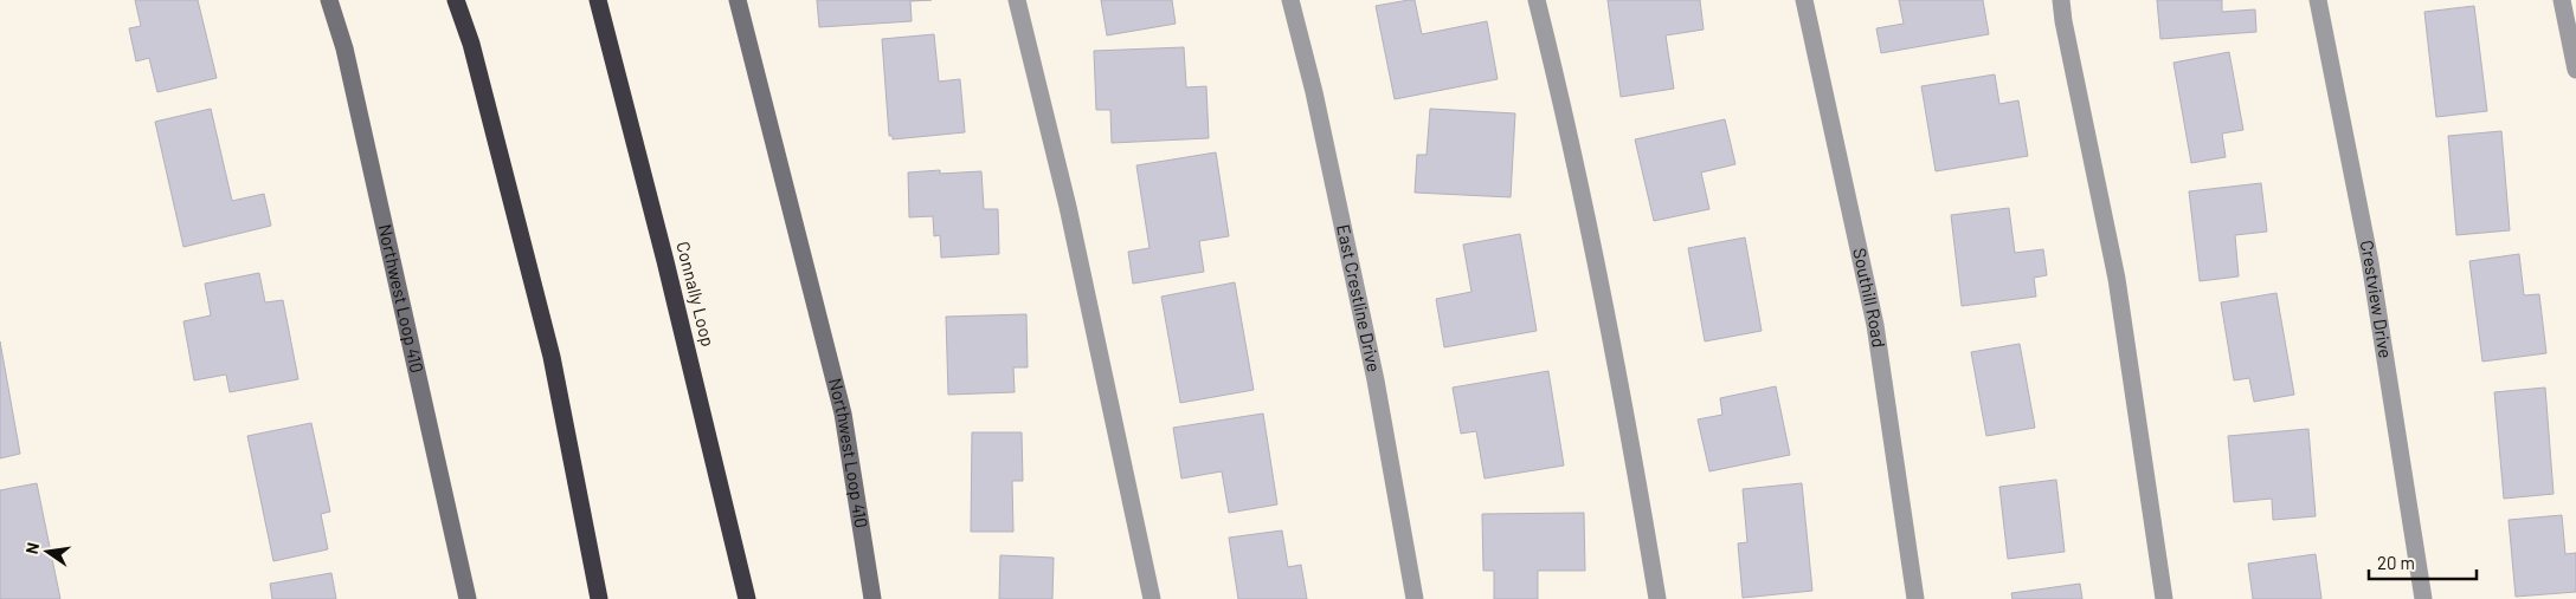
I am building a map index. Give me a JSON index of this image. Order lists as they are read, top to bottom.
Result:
{
  "streets": {
    "highway": ["Connally Loop"],
    "main road": ["Northwest Loop 410"],
    "street": ["Southill Road", "East Crestline Drive", "Crestview Drive"]
  },
  "scale_bar": "20 m",
  "north": "left"
}
